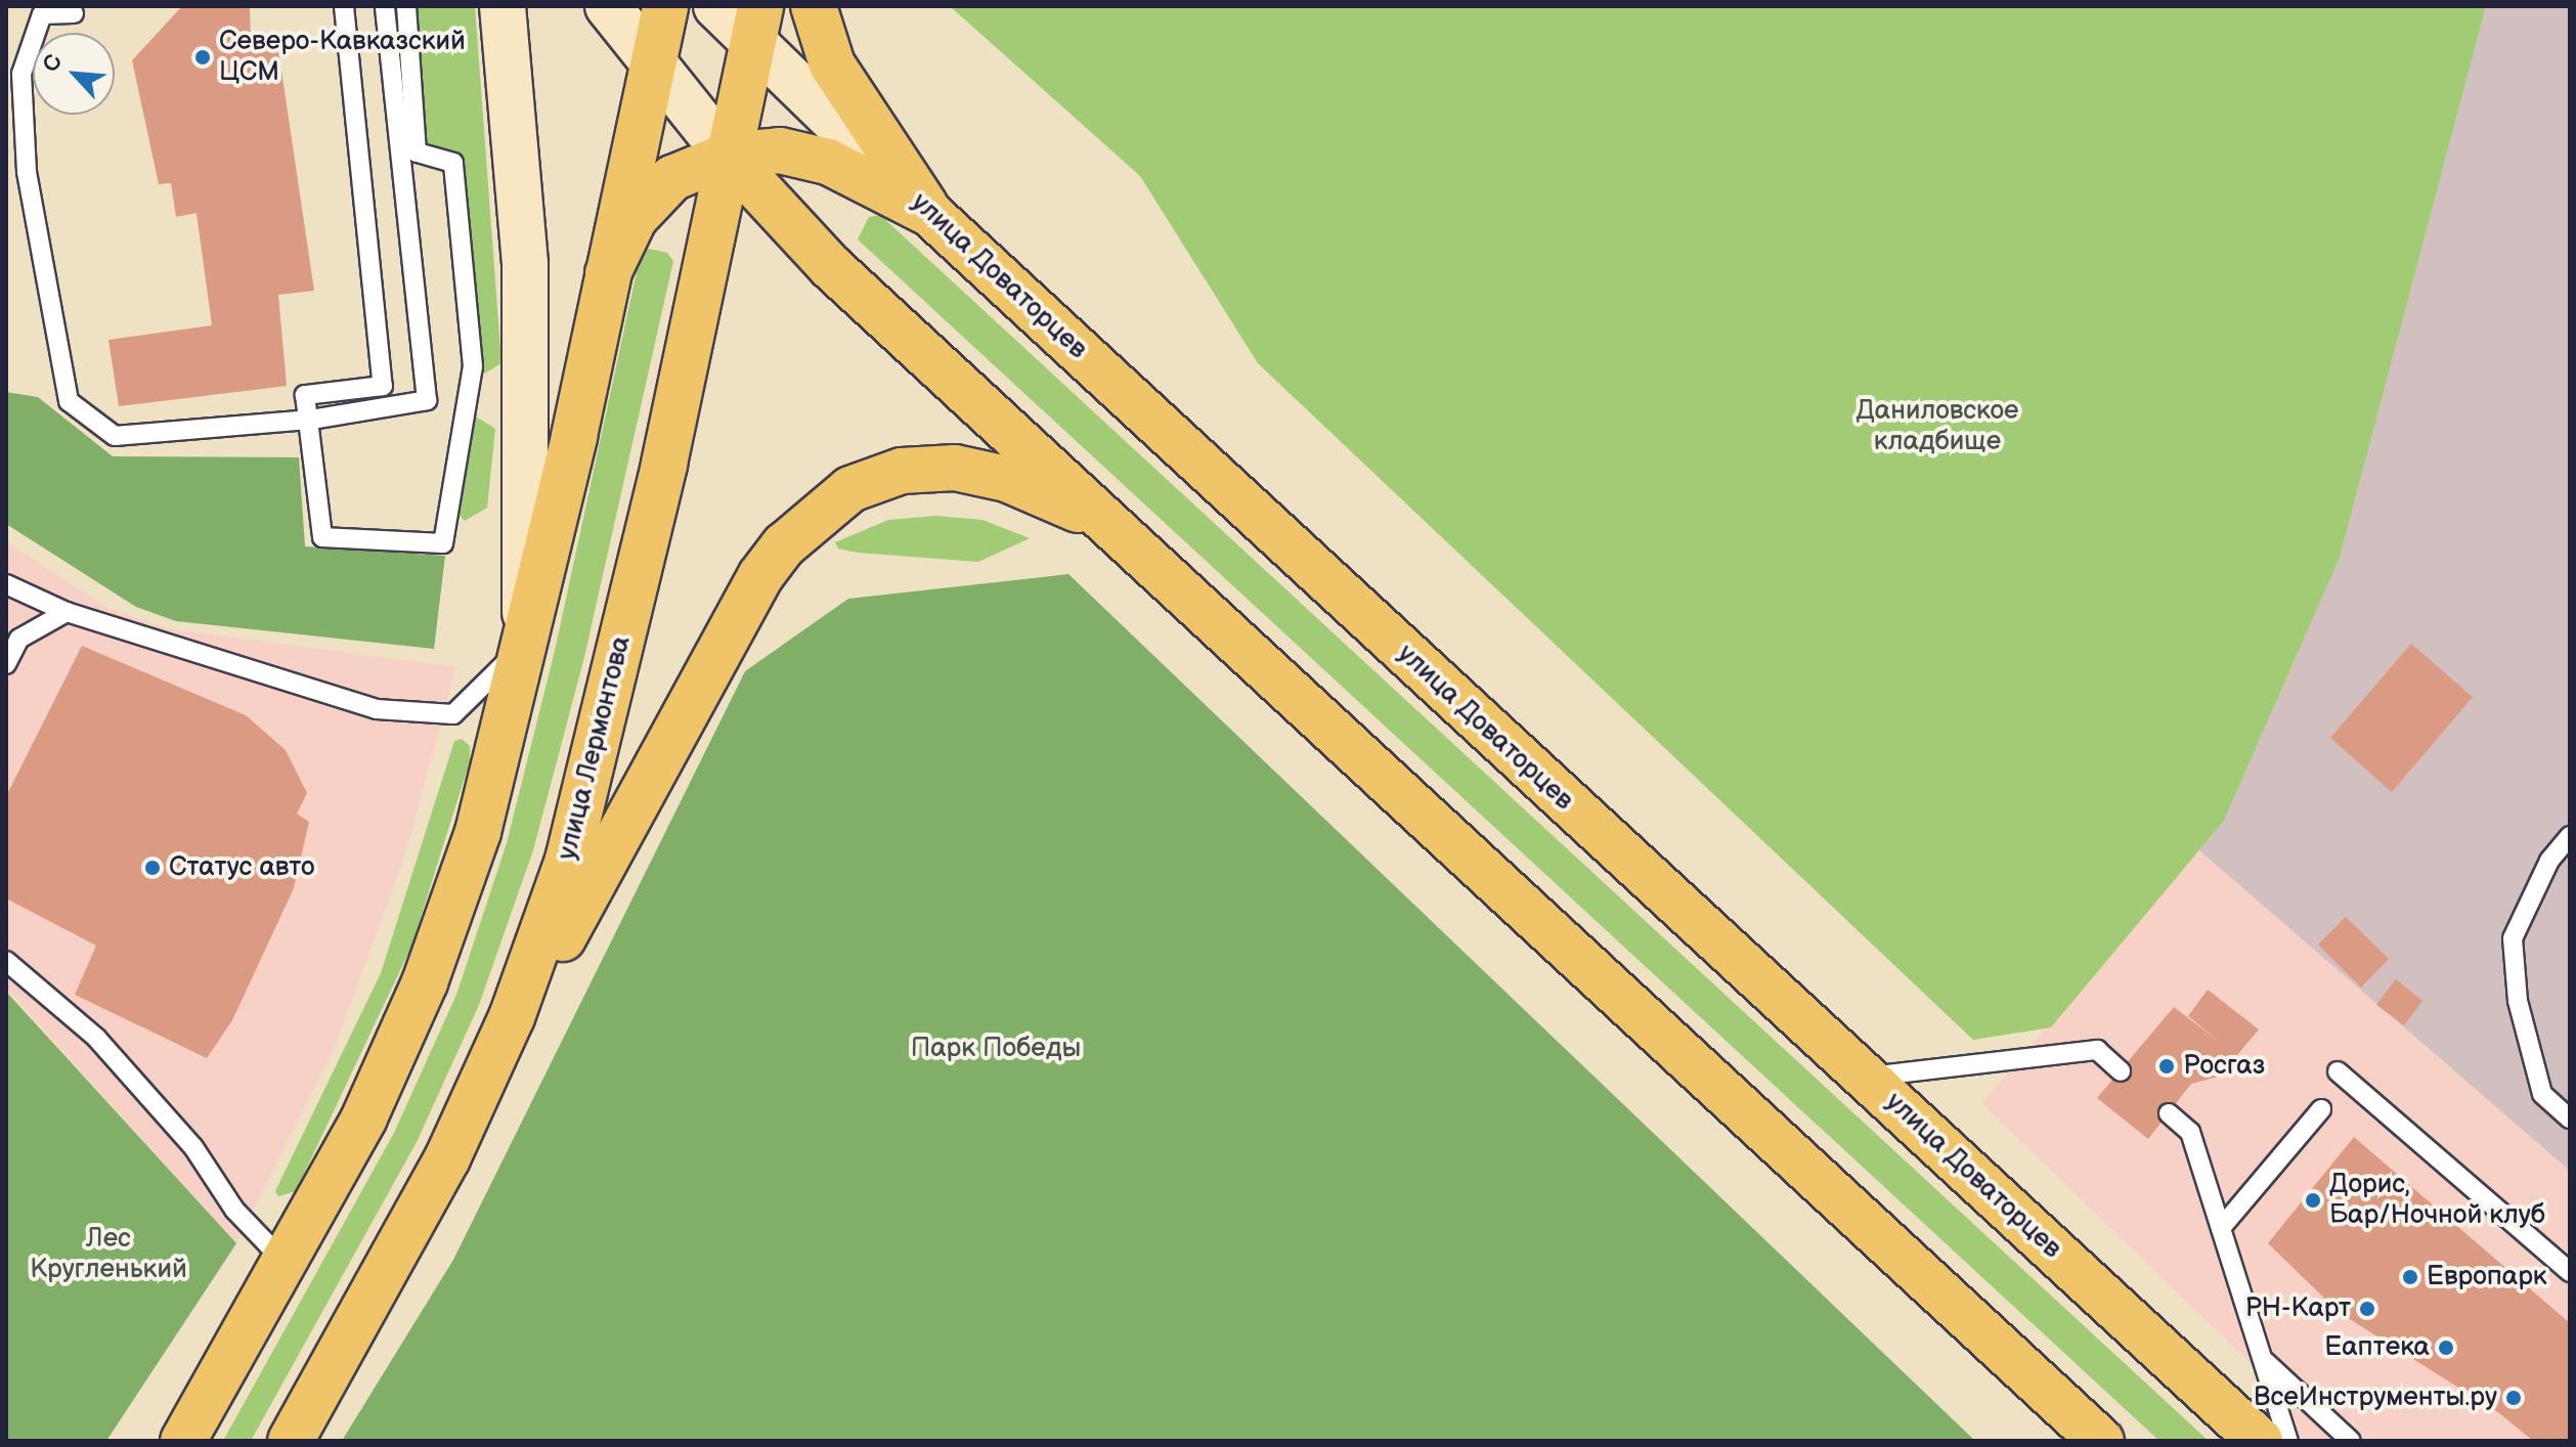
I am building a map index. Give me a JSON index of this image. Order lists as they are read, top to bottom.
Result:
{
  "streets": {
    "main road": ["улица Доваторцев", "улица Лермонтова"]
  },
  "crossings": [
    ["улица Доваторцев", "улица Лермонтова"]
  ],
  "parks": ["Даниловское кладбище", "Парк Победы", "Лес Кругленький"],
  "places": [
    "Северо-Кавказский ЦСМ",
    "Статус авто",
    "Росгаз",
    "Дорис, Бар/Ночной клуб",
    "Европарк",
    "РН-Карт",
    "Еаптека",
    "ВсеИнструменты.ру"
  ],
  "north": "top left"
}
